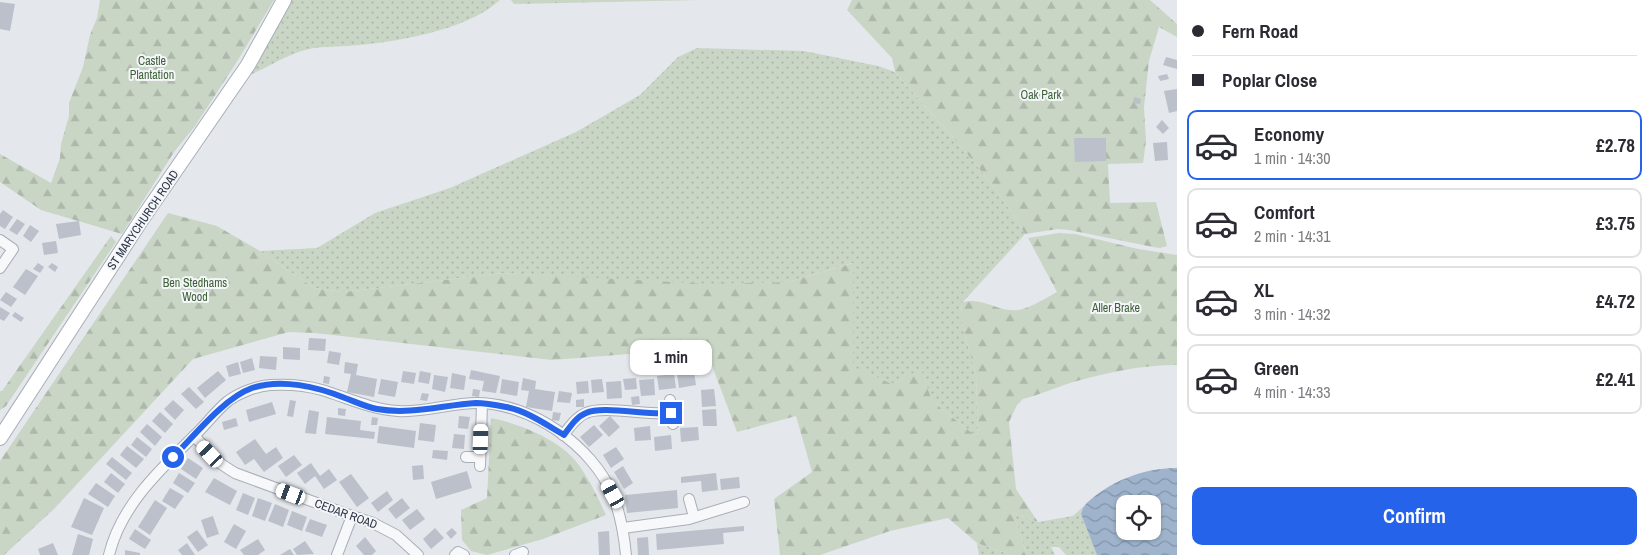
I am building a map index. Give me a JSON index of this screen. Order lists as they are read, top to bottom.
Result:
{
  "streets": {
    "street": ["ST MARYCHURCH ROAD", "CEDAR ROAD"]
  },
  "parks": [
    "Castle Plantation",
    "Oak Park",
    "Ben Stedhams Wood",
    "Aller Brake"
  ],
  "page": {
    "banner": ["Fern Road", "Poplar Close"],
    "list": [
      {
        "name": "Economy",
        "note": "1 min · 14:30",
        "value": "£2.78"
      },
      {
        "name": "Comfort",
        "note": "2 min · 14:31",
        "value": "£3.75"
      },
      {
        "name": "XL",
        "note": "3 min · 14:32",
        "value": "£4.72"
      },
      {
        "name": "Green",
        "note": "4 min · 14:33",
        "value": "£2.41"
      }
    ],
    "bubble": "1 min",
    "buttons": "Confirm"
  }
}
